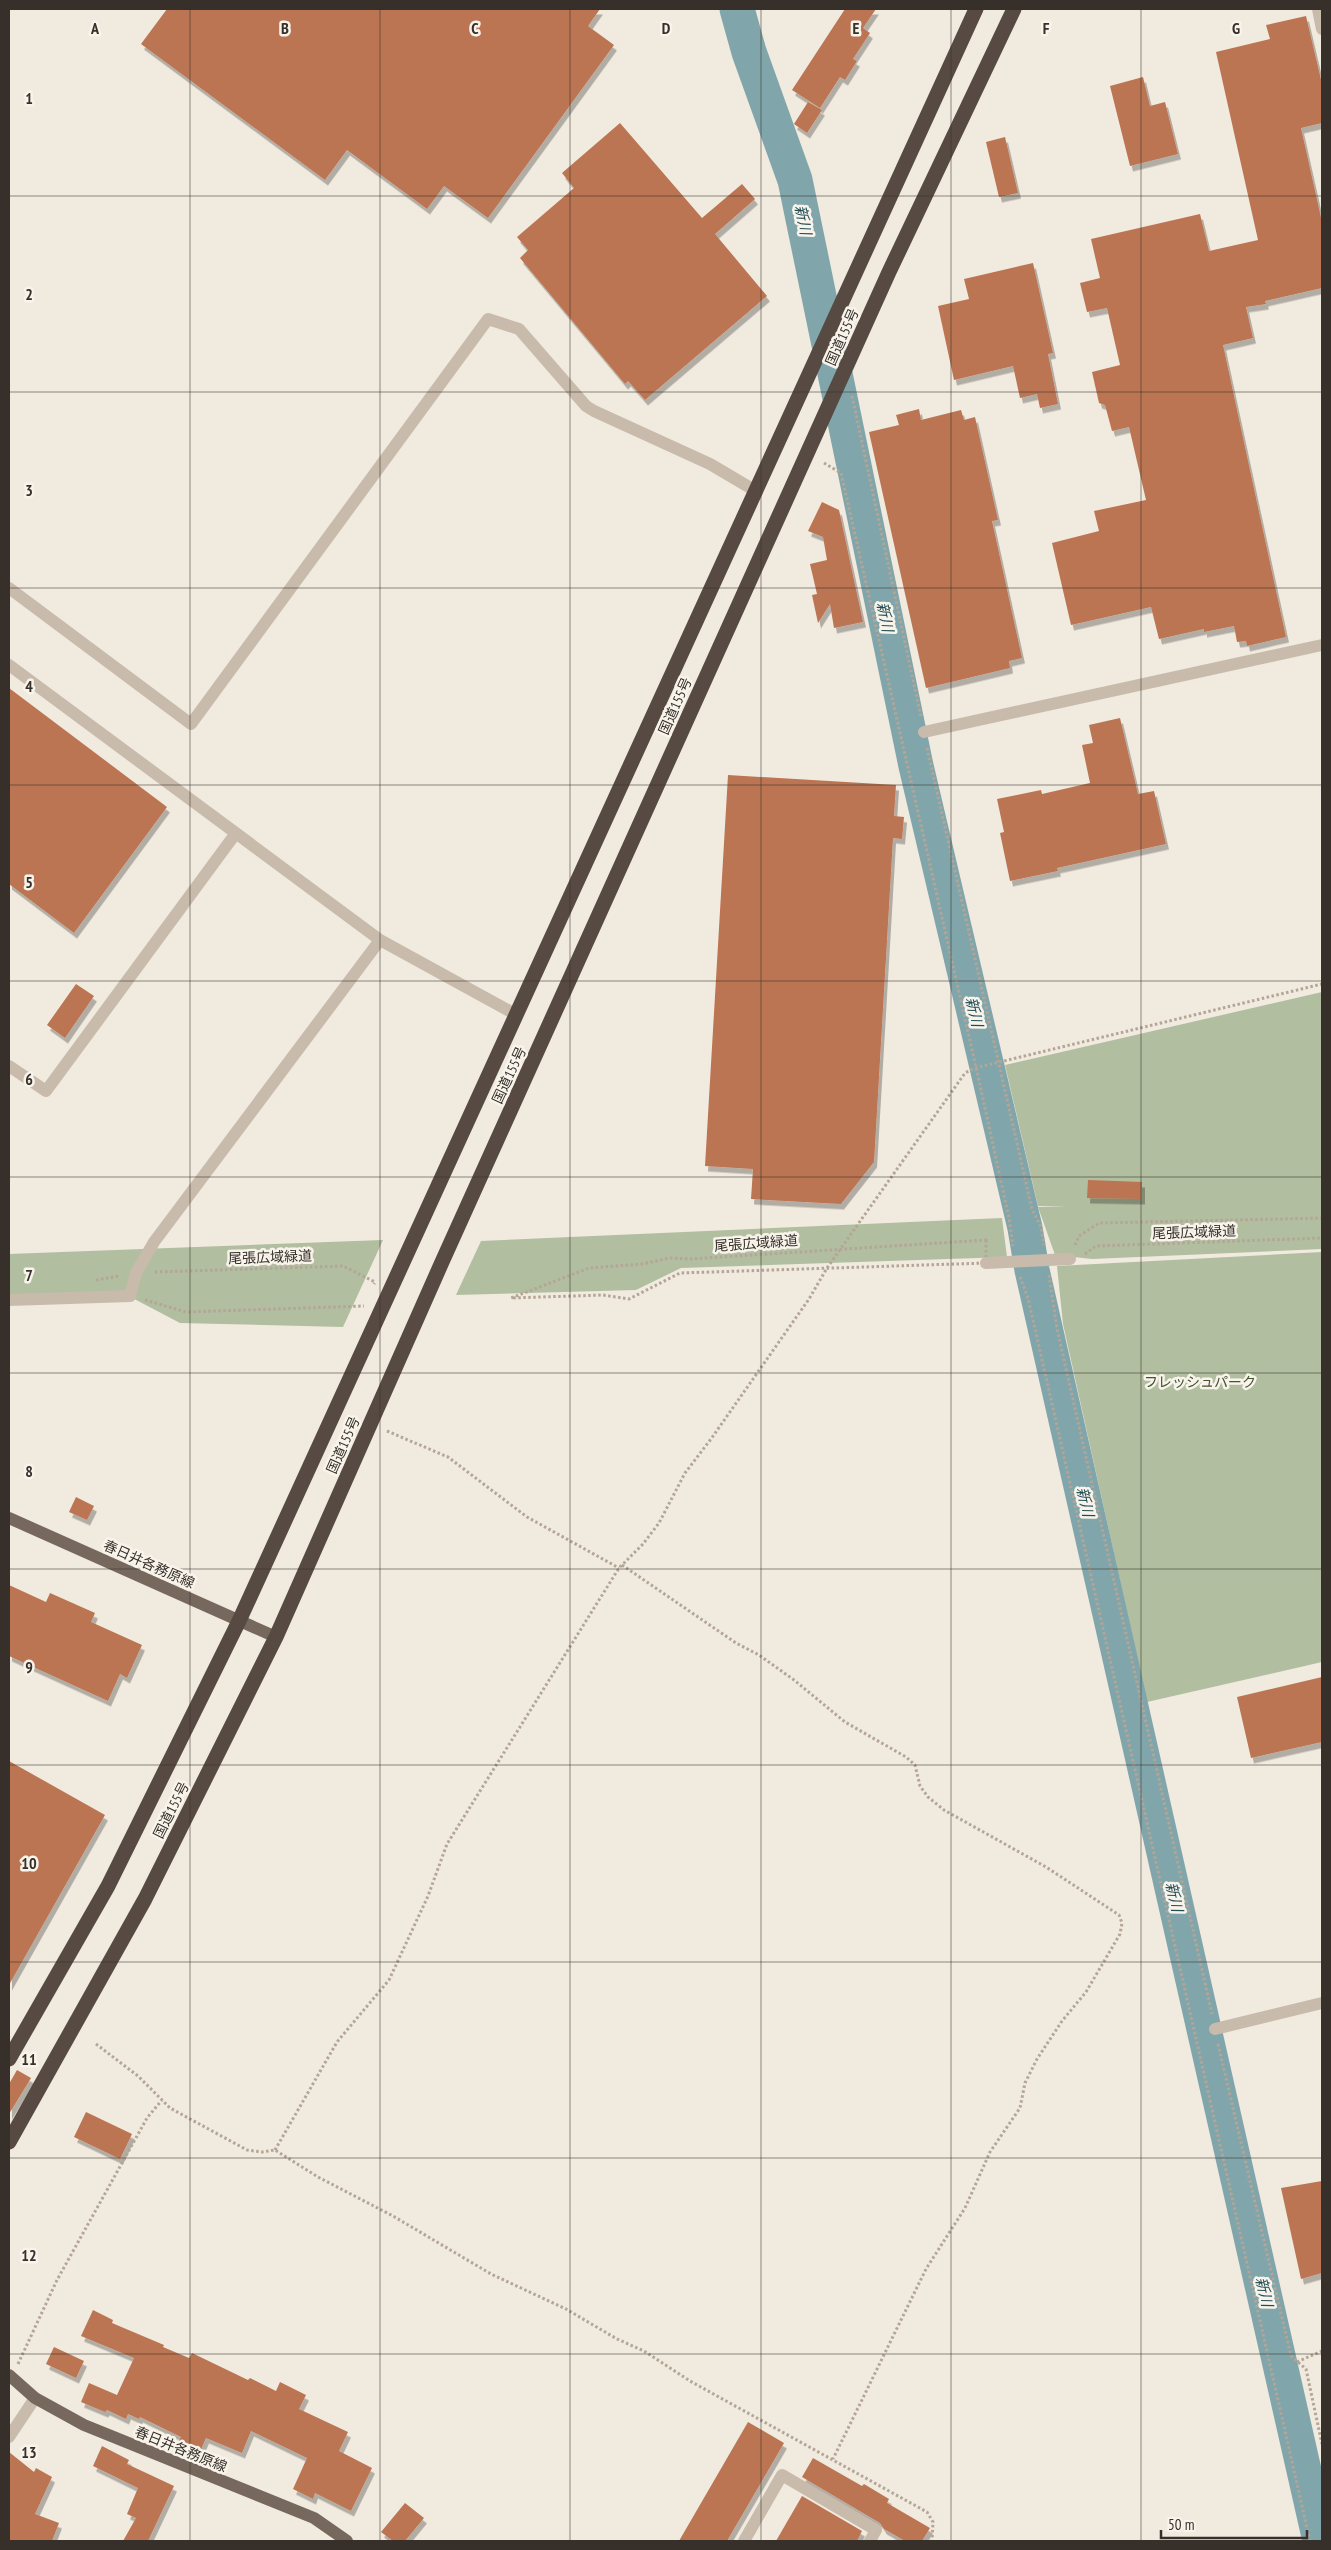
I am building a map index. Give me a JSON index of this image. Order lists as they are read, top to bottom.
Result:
{
  "streets": {
    "highway": ["国道155号"],
    "main road": ["春日井各務原線"],
    "path": ["尾張広域緑道"]
  },
  "crossings": [
    ["国道155号", "春日井各務原線"]
  ],
  "water": ["新川"],
  "parks": ["フレッシュパーク"],
  "scale_bar": "50 m",
  "grid": {
    "columns": [
      "A",
      "B",
      "C",
      "D",
      "E",
      "F",
      "G"
    ],
    "rows": [
      "1",
      "2",
      "3",
      "4",
      "5",
      "6",
      "7",
      "8",
      "9",
      "10",
      "11",
      "12",
      "13"
    ]
  }
}
